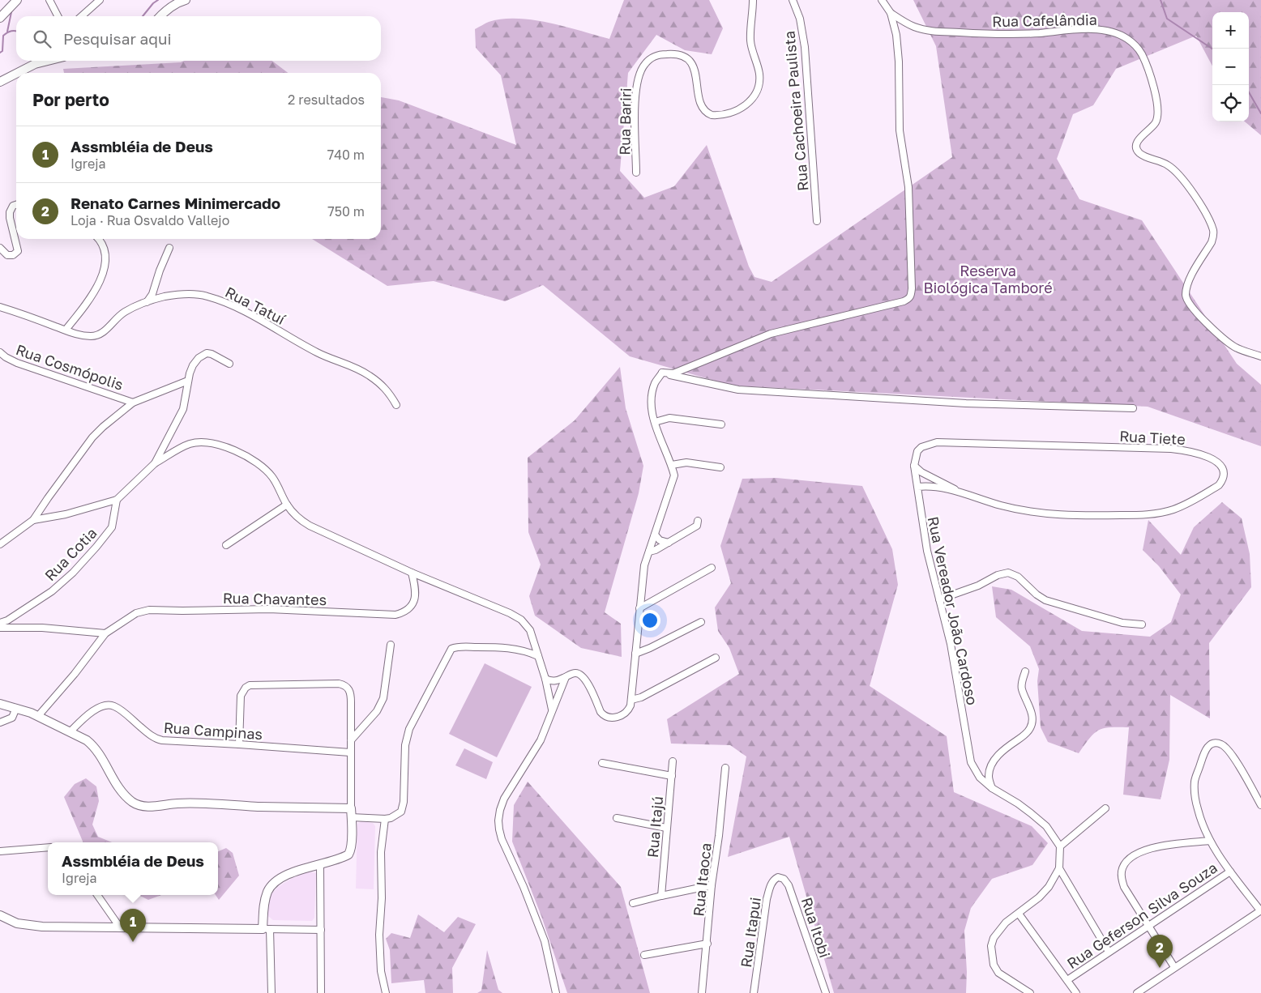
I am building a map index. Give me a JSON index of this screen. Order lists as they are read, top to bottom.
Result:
{
  "streets": {
    "street": [
      "Rua Cafelândia",
      "Rua Cachoeira Paulista",
      "Rua Bariri",
      "Rua Tatuí",
      "Rua Cosmópolis",
      "Rua Tiete",
      "Rua Cotia",
      "Rua Chavantes",
      "Rua Vereador João Cardoso",
      "Rua Campinas",
      "Rua Itajú",
      "Rua Itaoca",
      "Rua Geferson Silva Souza",
      "Rua Itobi",
      "Rua Itapui"
    ]
  },
  "crossings": [
    ["Rua Tiete", "Rua Vereador João Cardoso"],
    ["Rua Itobi", "Rua Itapui"]
  ],
  "parks": ["Reserva Biológica Tamboré"],
  "page": {
    "map_buttons": ["+", "−"],
    "search": "Pesquisar aqui",
    "heading": ["Por perto", "2 resultados"],
    "list": [
      {
        "mark": "1",
        "name": "Assmbléia de Deus",
        "note": "Igreja",
        "value": "740 m"
      },
      {
        "mark": "2",
        "name": "Renato Carnes Minimercado",
        "note": "Loja · Rua Osvaldo Vallejo",
        "value": "750 m"
      }
    ],
    "popup": ["Assmbléia de Deus", "Igreja"],
    "pins": ["1", "2"]
  }
}
